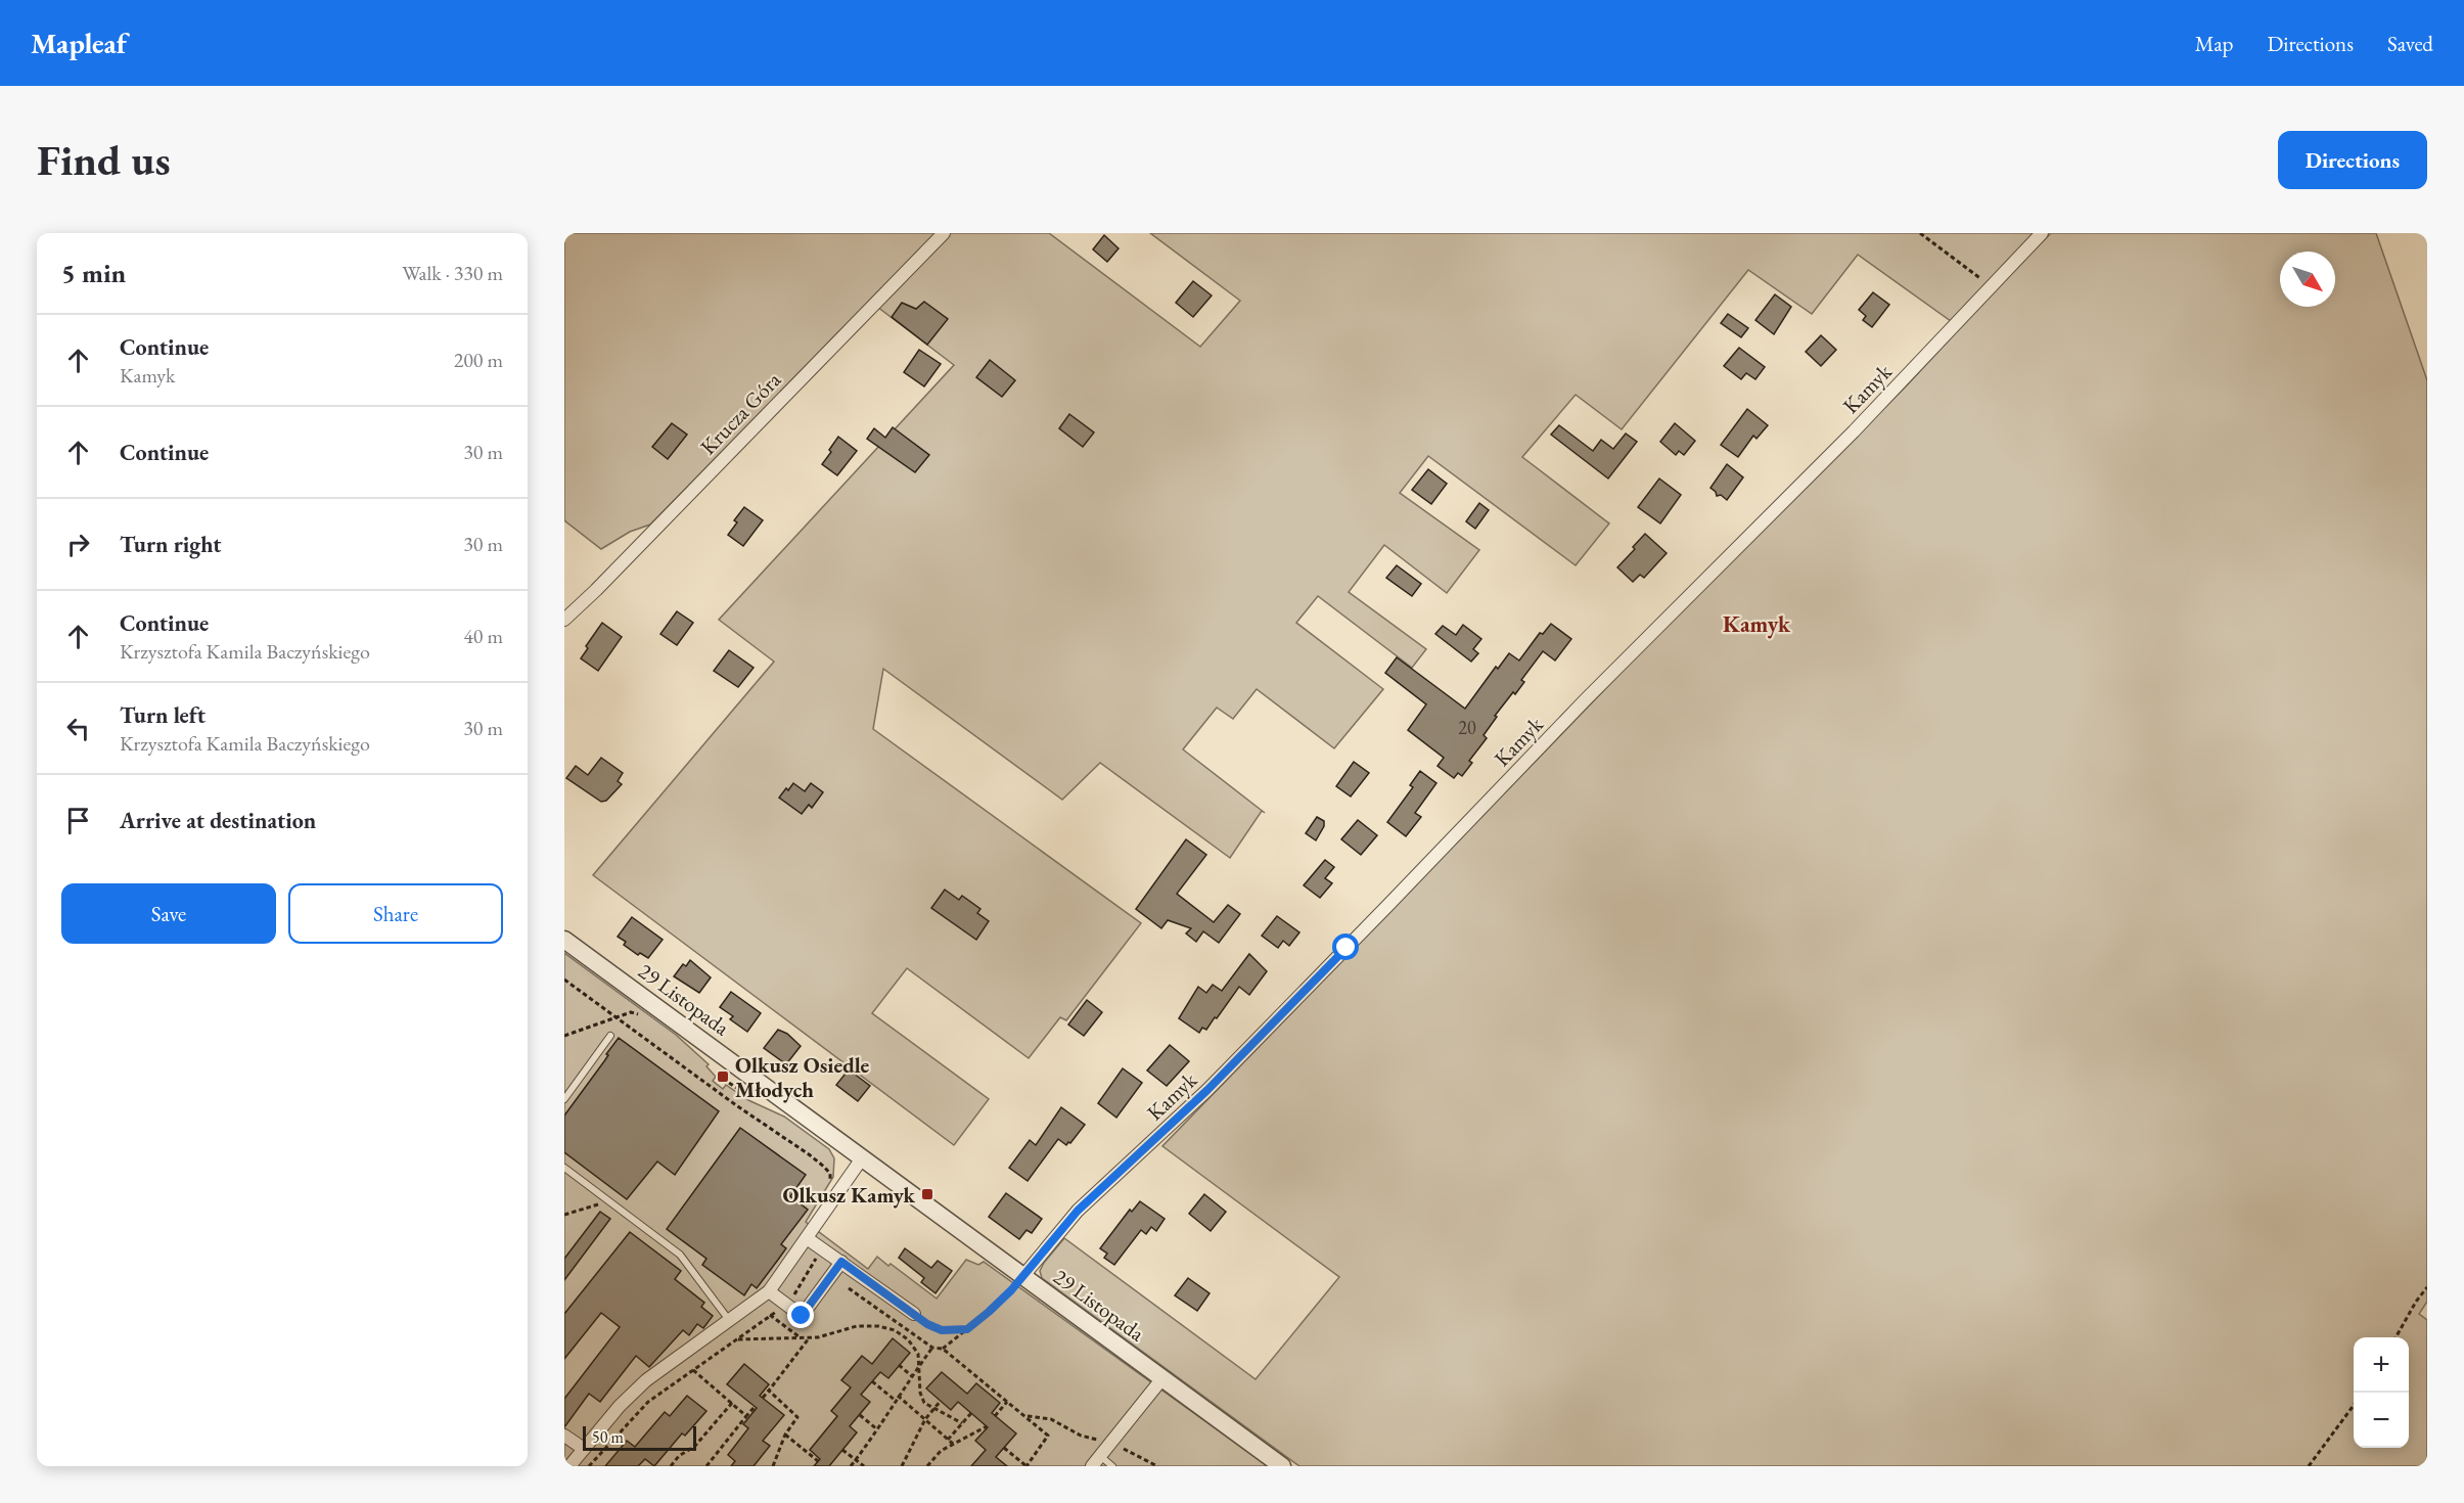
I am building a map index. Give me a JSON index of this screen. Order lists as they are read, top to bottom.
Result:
{
  "streets": {
    "street": ["Kamyk", "Krucza Góra", "29 Listopada"]
  },
  "crossings": [
    ["Kamyk", "29 Listopada"]
  ],
  "districts": ["Kamyk"],
  "places": {
    "transit": ["Olkusz Osiedle Młodych", "Olkusz Kamyk"]
  },
  "house_numbers": ["20"],
  "scale_bar": "50 m",
  "north": "bottom right",
  "page": {
    "header": "Mapleaf",
    "nav": ["Map", "Directions", "Saved"],
    "buttons": [
      "Directions",
      ["Save", "Share"]
    ],
    "title": "Find us",
    "heading": ["5 min", "Walk · 330 m"],
    "list": [
      ["Continue", "Kamyk", "200 m"],
      ["Continue", "30 m"],
      ["Turn right", "30 m"],
      ["Continue", "Krzysztofa Kamila Baczyńskiego", "40 m"],
      ["Turn left", "Krzysztofa Kamila Baczyńskiego", "30 m"],
      "Arrive at destination"
    ],
    "map_buttons": ["+", "−"],
    "scale": "50 m"
  }
}
